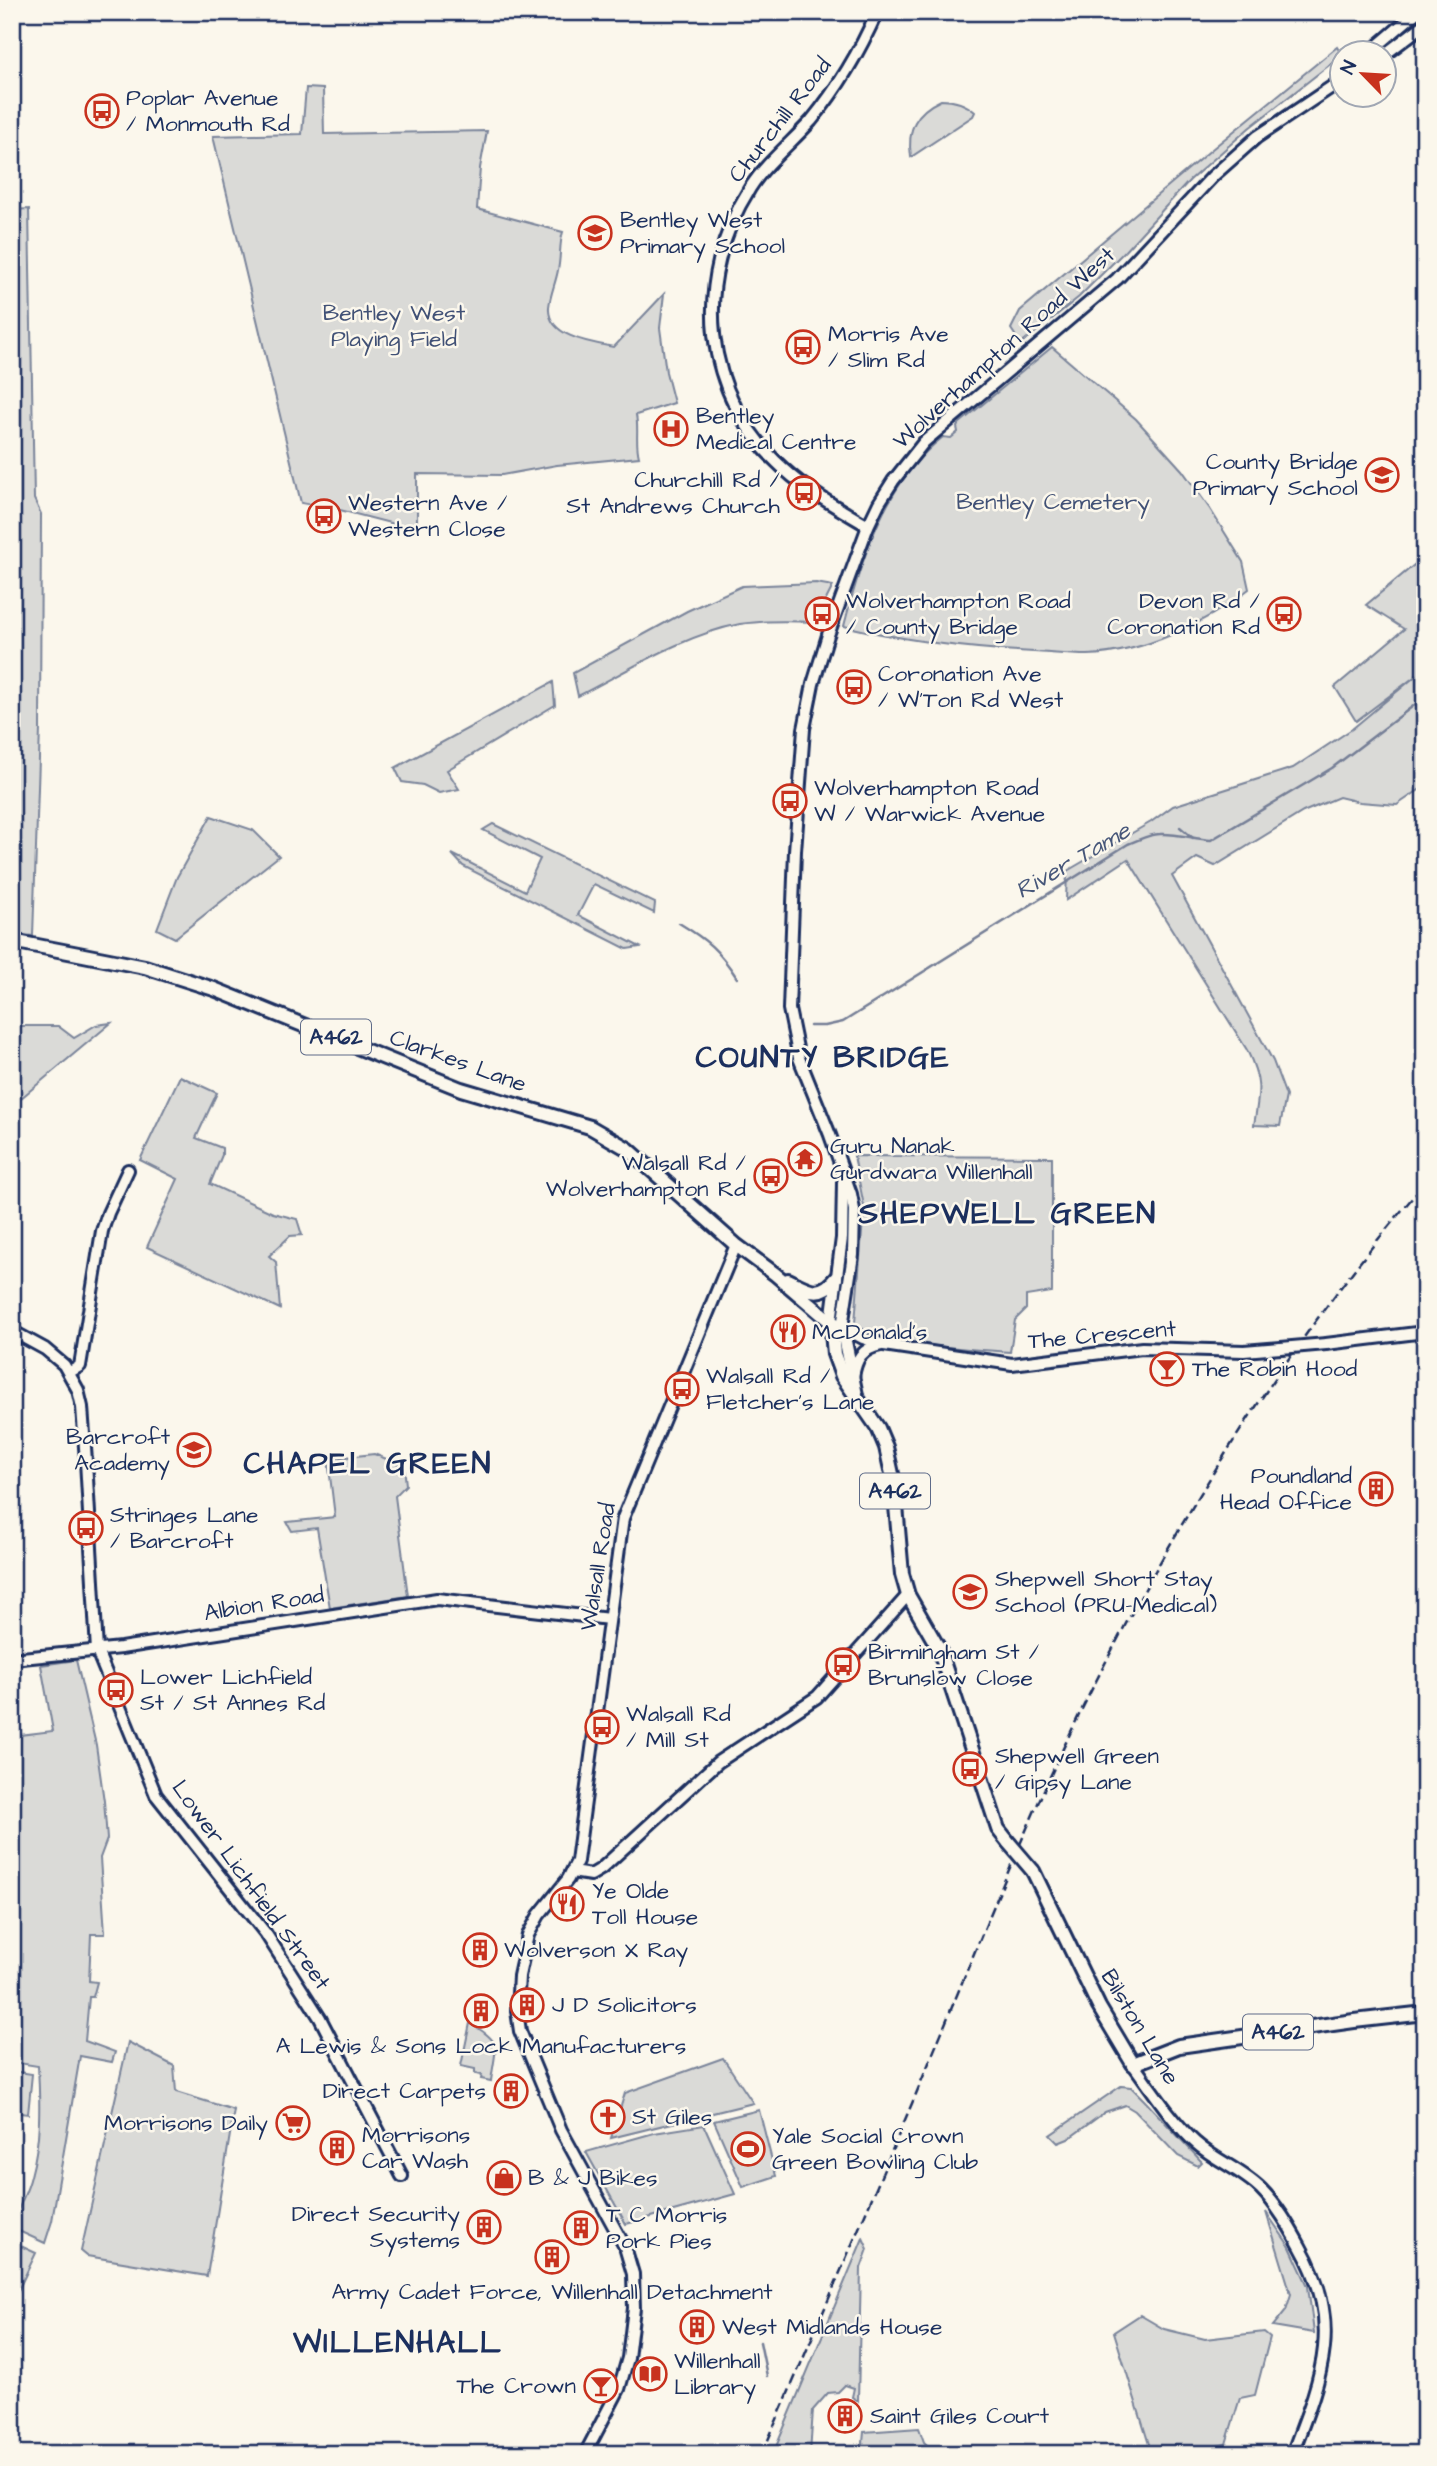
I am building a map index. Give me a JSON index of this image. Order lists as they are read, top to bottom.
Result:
{
  "streets": {
    "main road": ["A462", "Clarkes Lane", "Bilston Lane"],
    "street": [
      "Churchill Road",
      "Wolverhampton Road West",
      "The Crescent",
      "Walsall Road",
      "Albion Road",
      "Lower Lichfield Street"
    ]
  },
  "crossings": [
    ["Churchill Road", "Wolverhampton Road West"],
    ["Wolverhampton Road West", "A462"],
    ["Wolverhampton Road West", "The Crescent"],
    ["A462", "Clarkes Lane"],
    ["A462", "The Crescent"],
    ["A462", "Walsall Road"],
    ["A462", "Bilston Lane"],
    ["Clarkes Lane", "Walsall Road"],
    ["Walsall Road", "Albion Road"],
    ["Albion Road", "Lower Lichfield Street"]
  ],
  "districts": [
    "COUNTY BRIDGE",
    "SHEPWELL GREEN",
    "CHAPEL GREEN",
    "WILLENHALL"
  ],
  "water": ["River Tame"],
  "parks": ["Bentley West Playing Field", "Bentley Cemetery"],
  "places": {
    "bus stop": [
      "Poplar Avenue / Monmouth Rd",
      "Morris Ave / Slim Rd",
      "Churchill Rd / St Andrews Church",
      "Western Ave / Western Close",
      "Wolverhampton Road / County Bridge",
      "Devon Rd / Coronation Rd",
      "Coronation Ave / W'Ton Rd West",
      "Wolverhampton Road W / Warwick Avenue",
      "Walsall Rd / Wolverhampton Rd",
      "Walsall Rd / Fletcher's Lane",
      "Stringes Lane / Barcroft",
      "Birmingham St / Brunslow Close",
      "Lower Lichfield St / St Annes Rd",
      "Walsall Rd / Mill St",
      "Shepwell Green / Gipsy Lane"
    ],
    "school or university": [
      "Bentley West Primary School",
      "County Bridge Primary School",
      "Barcroft Academy",
      "Shepwell Short Stay School (PRU-Medical)"
    ],
    "hospital": ["Bentley Medical Centre"],
    "temple": ["Guru Nanak Gurdwara Willenhall"],
    "restaurant": ["McDonald's", "Ye Olde Toll House"],
    "bar": ["The Robin Hood", "The Crown"],
    "building": [
      "Poundland Head Office",
      "Wolverson X Ray",
      "J D Solicitors",
      "A Lewis & Sons Lock Manufacturers",
      "Direct Carpets",
      "Morrisons Car Wash",
      "Direct Security Systems",
      "T C Morris Pork Pies",
      "Army Cadet Force, Willenhall Detachment",
      "West Midlands House",
      "Saint Giles Court"
    ],
    "church": ["St Giles"],
    "supermarket": ["Morrisons Daily"],
    "sports": ["Yale Social Crown Green Bowling Club"],
    "shop": ["B & J Bikes"],
    "library": ["Willenhall Library"]
  },
  "north": "top left"
}
